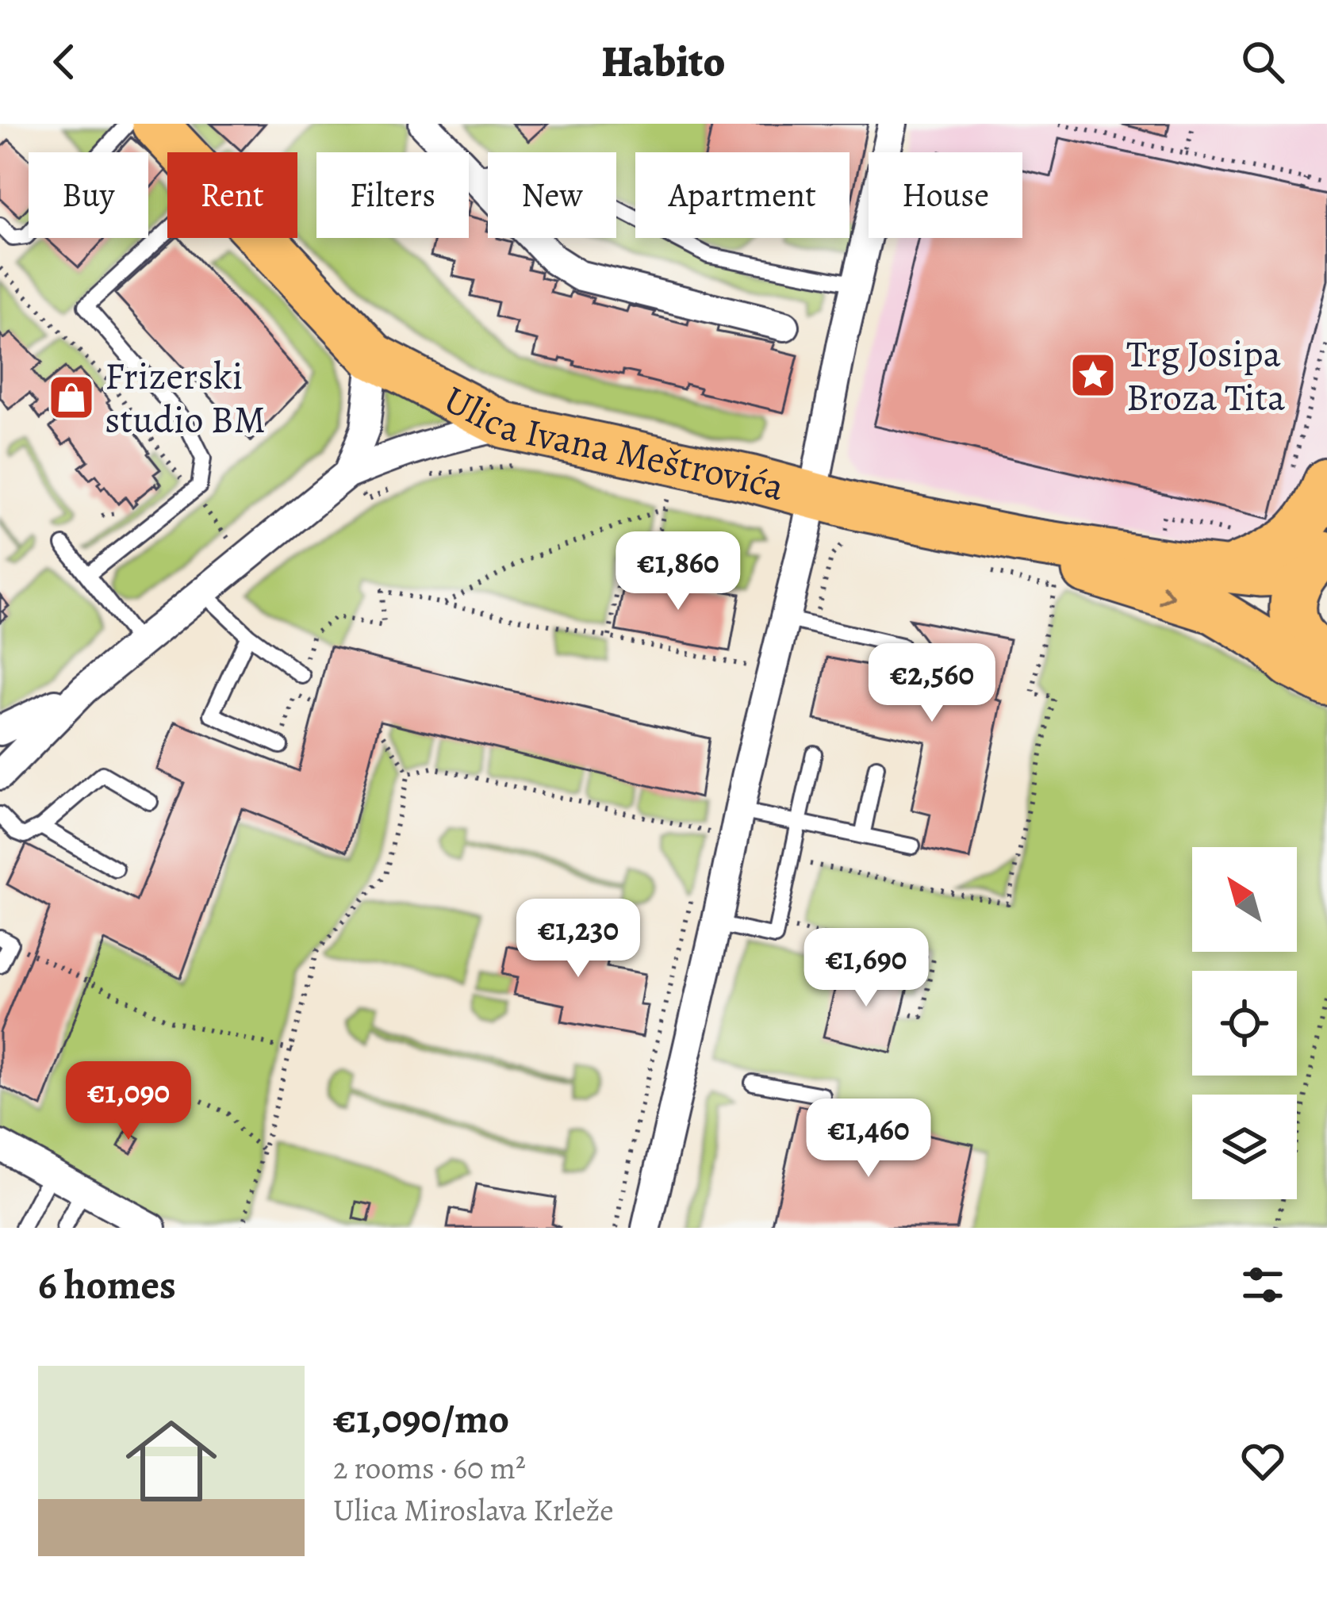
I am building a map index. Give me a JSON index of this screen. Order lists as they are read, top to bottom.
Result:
{
  "streets": {
    "main road": ["Ulica Ivana Meštrovića"]
  },
  "places": {
    "place": ["Trg Josipa Broza Tita"],
    "shop": ["Frizerski studio BM"]
  },
  "north": "top left",
  "page": {
    "header": "Habito",
    "chip": [
      "Buy",
      "Rent",
      "Filters",
      "New",
      "Apartment",
      "House"
    ],
    "price": [
      "€1,860",
      "€2,560",
      "€1,230",
      "€1,690",
      "€1,090",
      "€1,460"
    ],
    "heading": "6 homes",
    "list": [
      {
        "name": "€1,090/mo",
        "note": "2 rooms · 60 m² · Ulica Miroslava Krleže"
      }
    ]
  }
}
